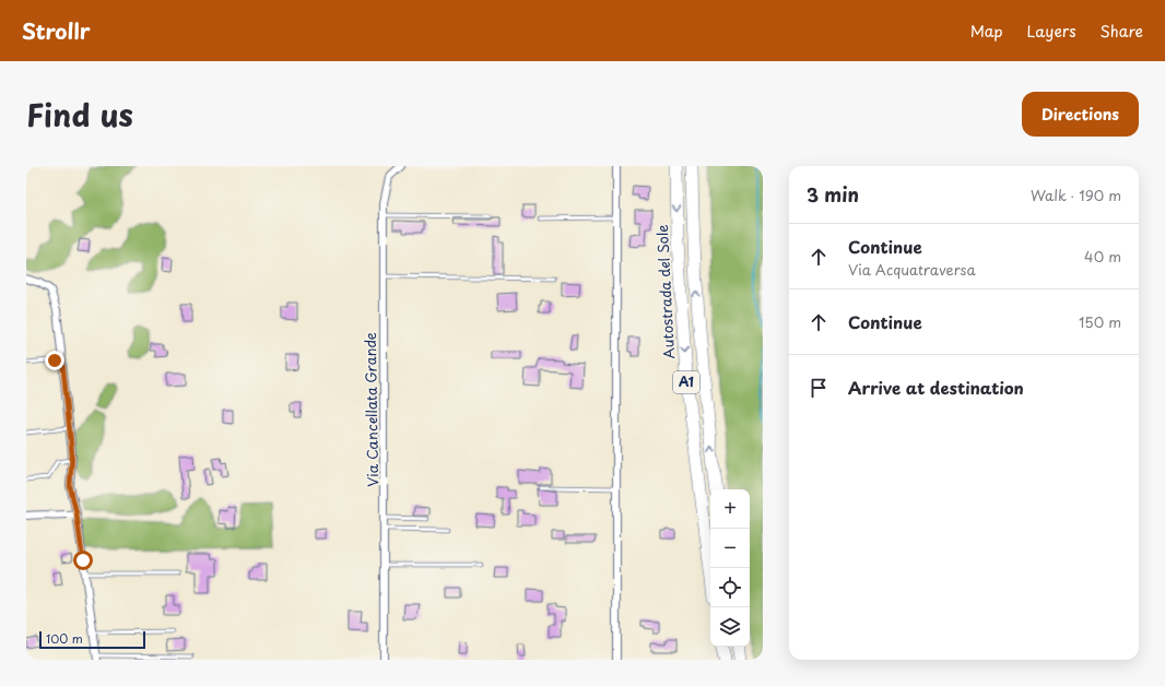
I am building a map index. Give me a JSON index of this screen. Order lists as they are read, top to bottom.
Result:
{
  "streets": {
    "highway": ["Autostrada del Sole", "A1"],
    "street": ["Via Cancellata Grande"]
  },
  "scale_bar": "100 m",
  "page": {
    "header": "Strollr",
    "nav": ["Map", "Layers", "Share"],
    "title": "Find us",
    "buttons": "Directions",
    "heading": ["3 min", "Walk · 190 m"],
    "list": [
      ["Continue", "Via Acquatraversa", "40 m"],
      ["Continue", "150 m"],
      "Arrive at destination"
    ],
    "map_buttons": ["+", "−"],
    "scale": "100 m"
  }
}
